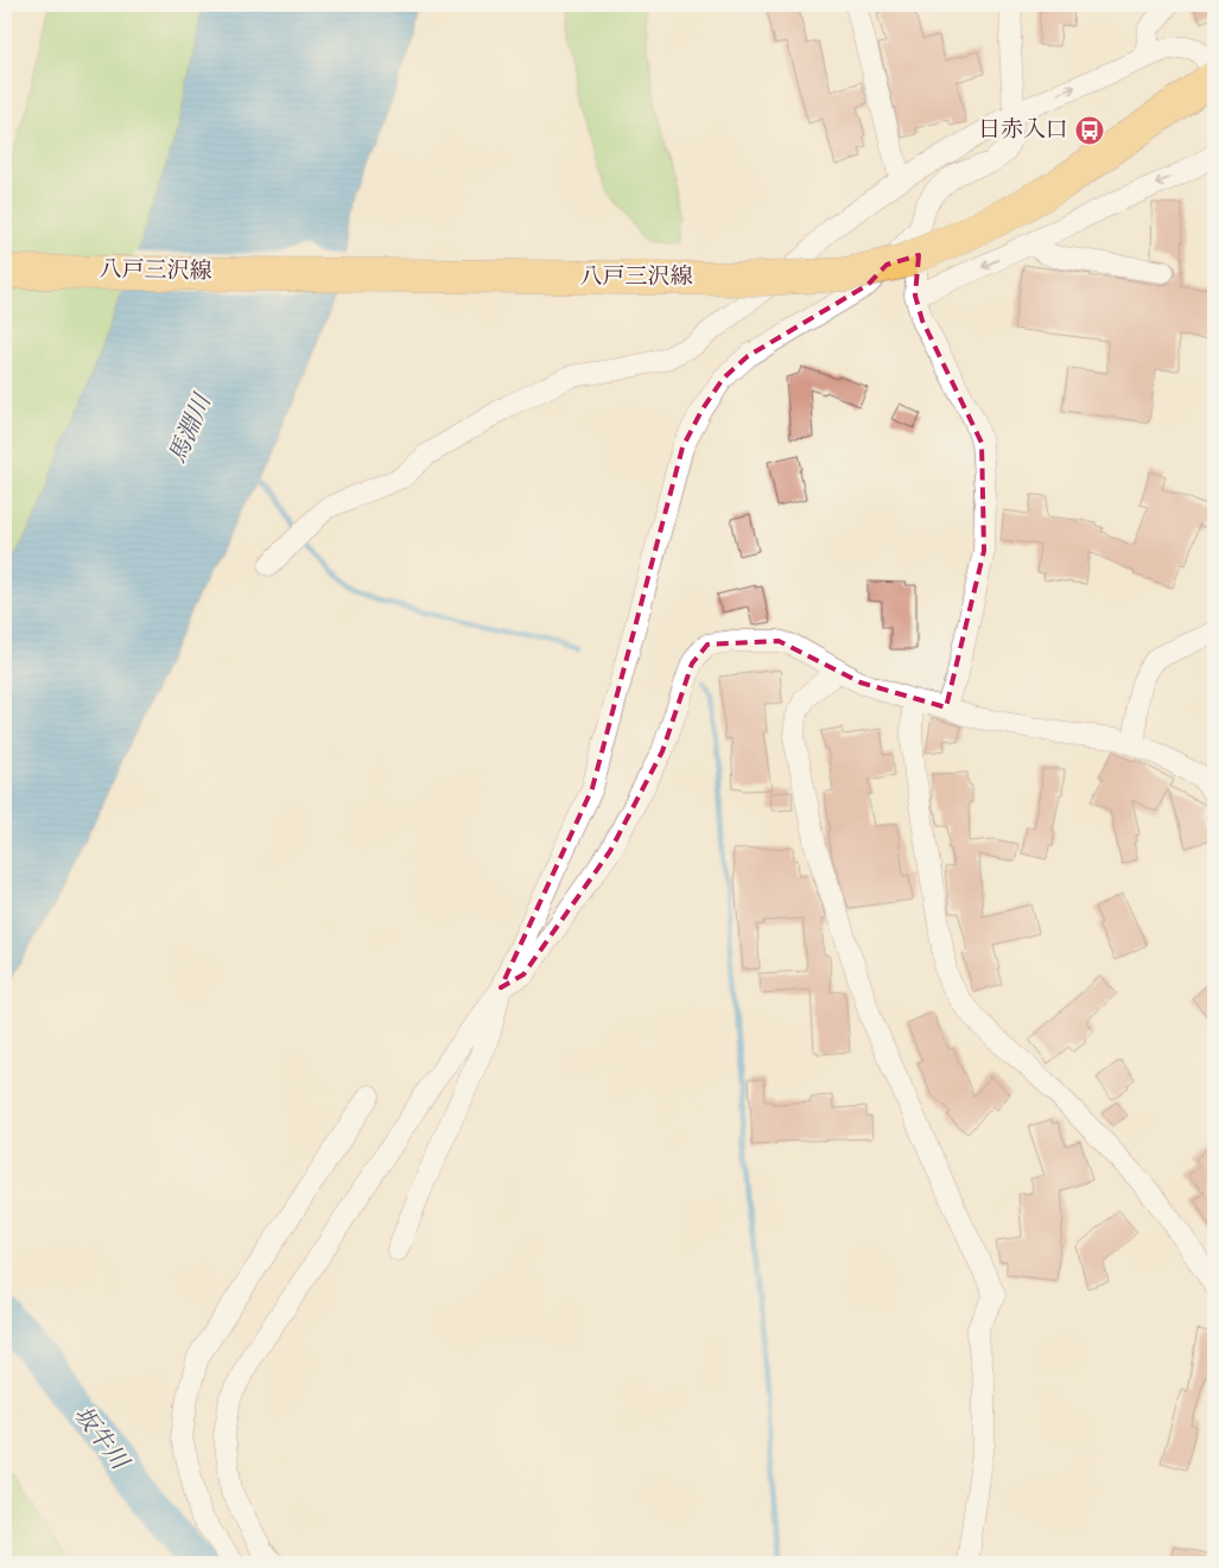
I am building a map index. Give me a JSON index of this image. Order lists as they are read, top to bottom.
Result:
{
  "streets": {
    "main road": ["八戸三沢線"]
  },
  "water": ["馬淵川", "坂牛川"],
  "places": {
    "bus stop": ["日赤入口"]
  }
}
